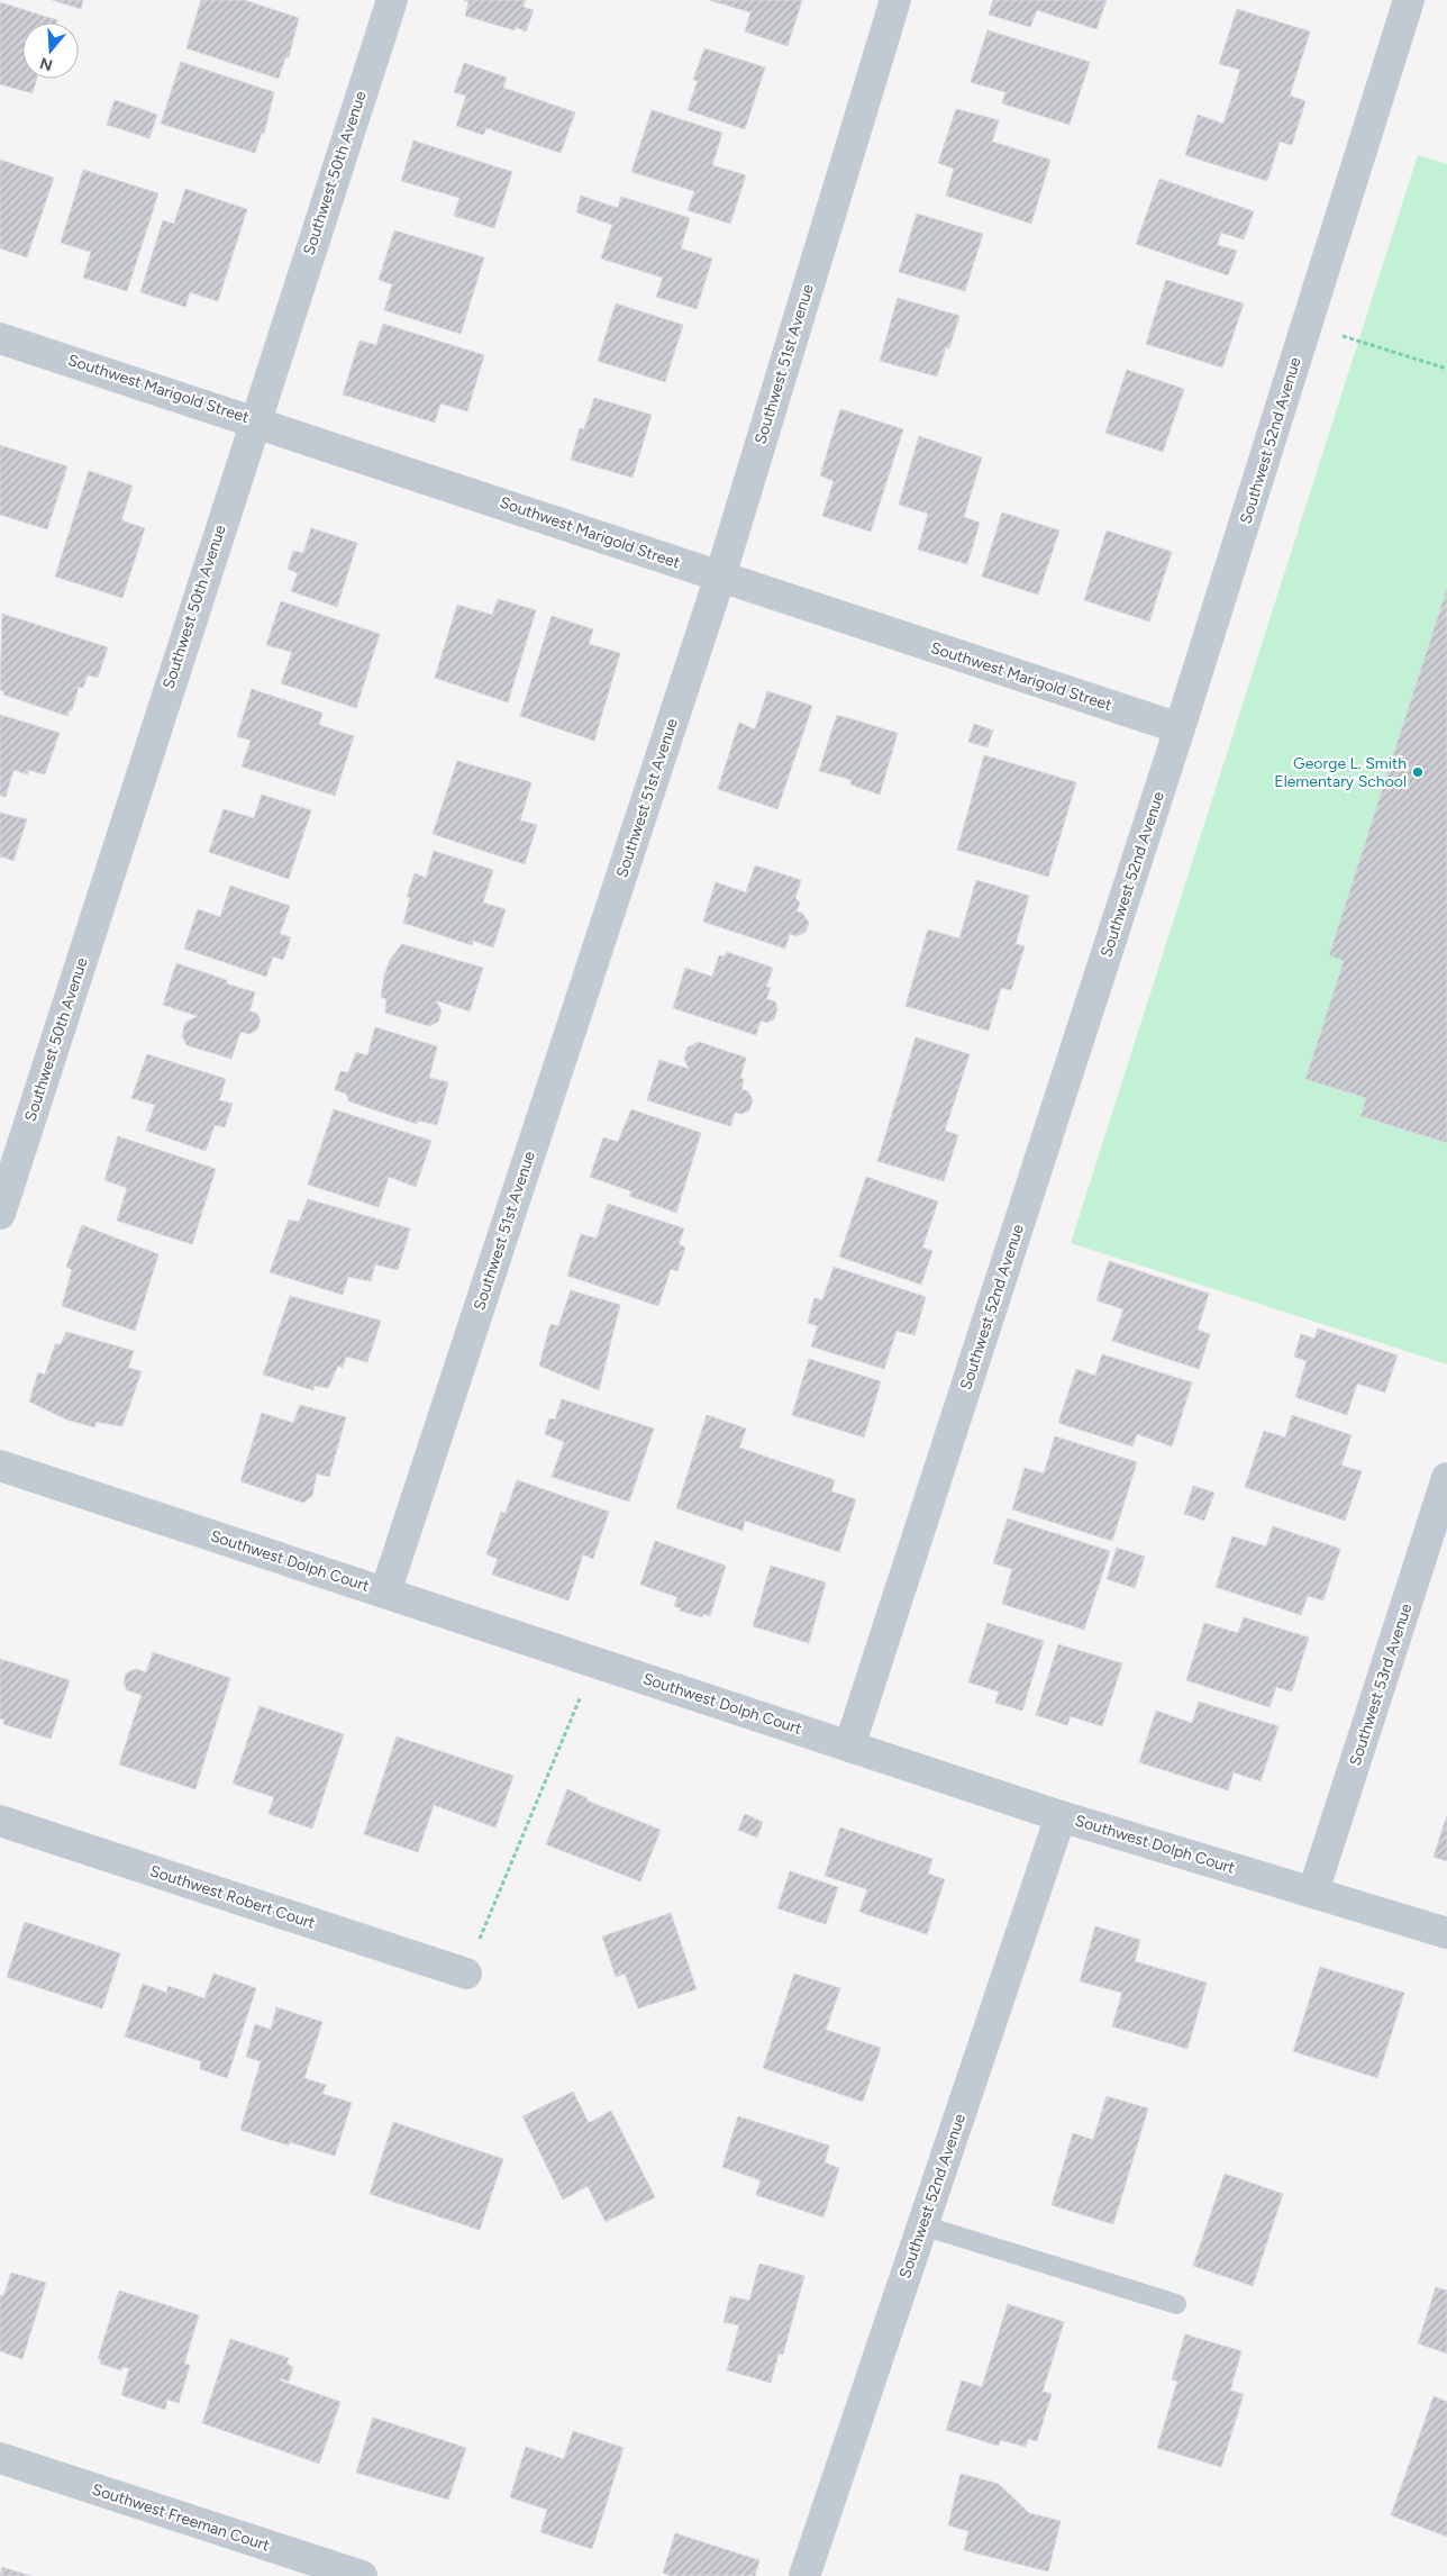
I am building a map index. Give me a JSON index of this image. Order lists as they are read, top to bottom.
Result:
{
  "streets": {
    "street": [
      "Southwest 50th Avenue",
      "Southwest 51st Avenue",
      "Southwest Marigold Street",
      "Southwest 52nd Avenue",
      "Southwest Dolph Court",
      "Southwest 53rd Avenue",
      "Southwest Robert Court",
      "Southwest Freeman Court"
    ]
  },
  "crossings": [
    ["Southwest 50th Avenue", "Southwest Marigold Street"],
    ["Southwest 51st Avenue", "Southwest Marigold Street"],
    ["Southwest 51st Avenue", "Southwest Dolph Court"],
    ["Southwest Marigold Street", "Southwest 52nd Avenue"],
    ["Southwest 52nd Avenue", "Southwest Dolph Court"],
    ["Southwest Dolph Court", "Southwest 53rd Avenue"]
  ],
  "places": ["George L. Smith Elementary School"],
  "north": "bottom"
}
